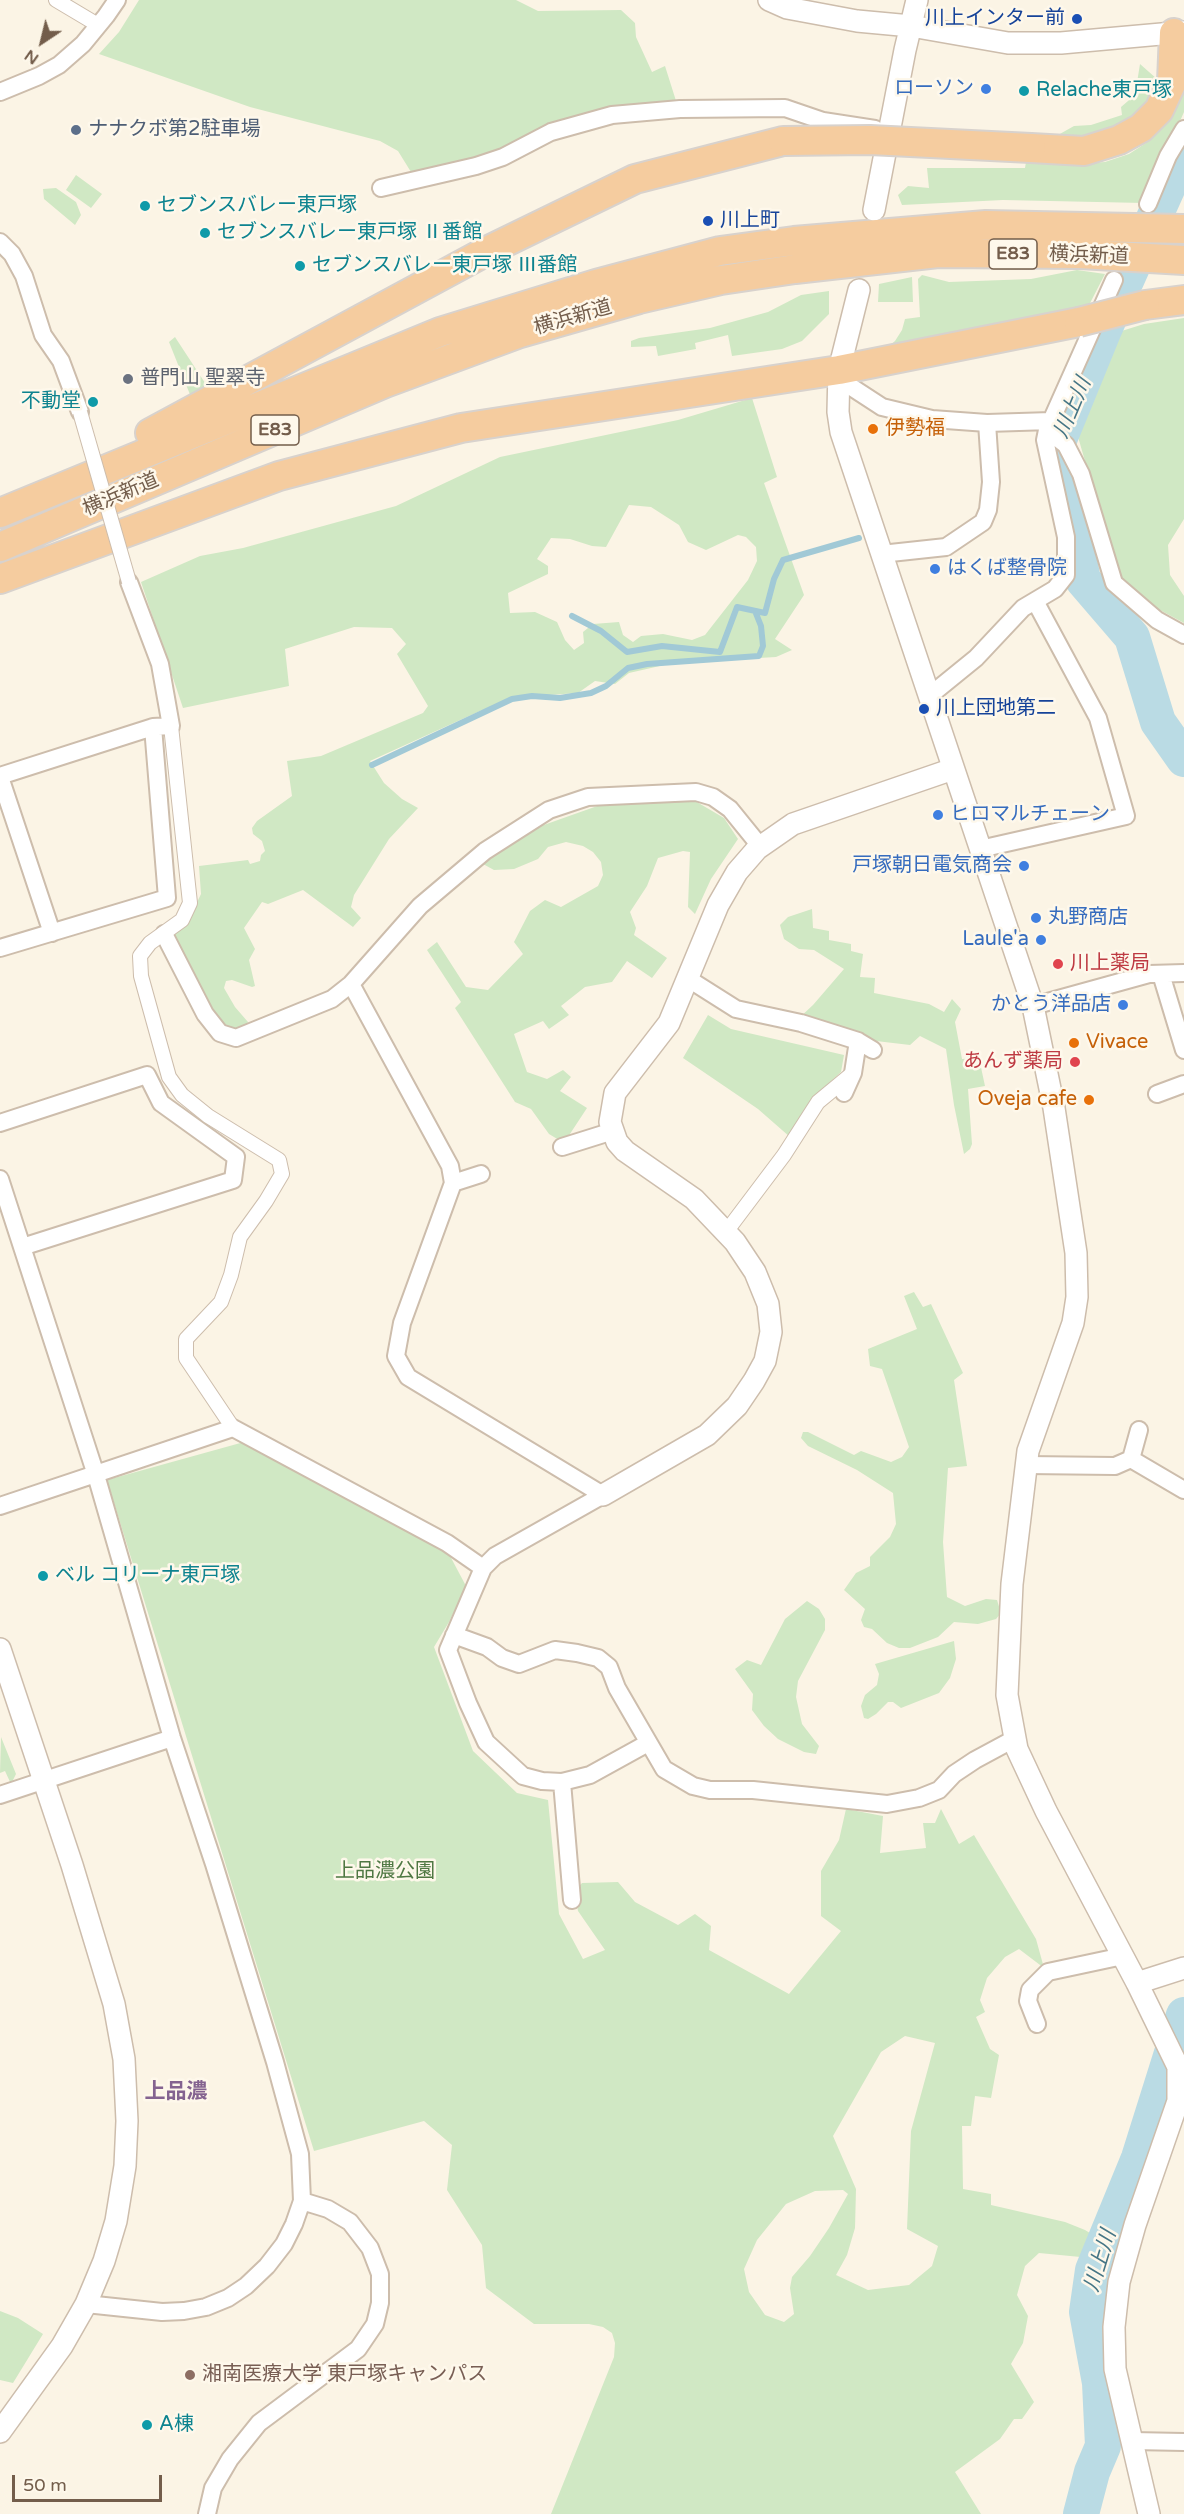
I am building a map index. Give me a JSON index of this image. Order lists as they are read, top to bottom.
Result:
{
  "streets": {
    "highway": ["E83", "横浜新道"]
  },
  "districts": ["上品濃"],
  "water": ["川上川"],
  "parks": ["上品濃公園"],
  "places": [
    "川上インター前",
    "ローソン",
    "Relache東戸塚",
    "ナナクボ第2駐車場",
    "セブンスバレー東戸塚",
    "川上町",
    "セブンスバレー東戸塚 Ⅱ番館",
    "セブンスバレー東戸塚 Ⅲ番館",
    "普門山 聖翠寺",
    "不動堂",
    "伊勢福",
    "はくば整骨院",
    "川上団地第二",
    "ヒロマルチェーン",
    "戸塚朝日電気商会",
    "丸野商店",
    "Laule'a",
    "川上薬局",
    "かとう洋品店",
    "Vivace",
    "あんず薬局",
    "Oveja cafe",
    "ベル コリーナ東戸塚",
    "湘南医療大学 東戸塚キャンパス",
    "A棟"
  ],
  "scale_bar": "50 m",
  "north": "bottom left"
}
